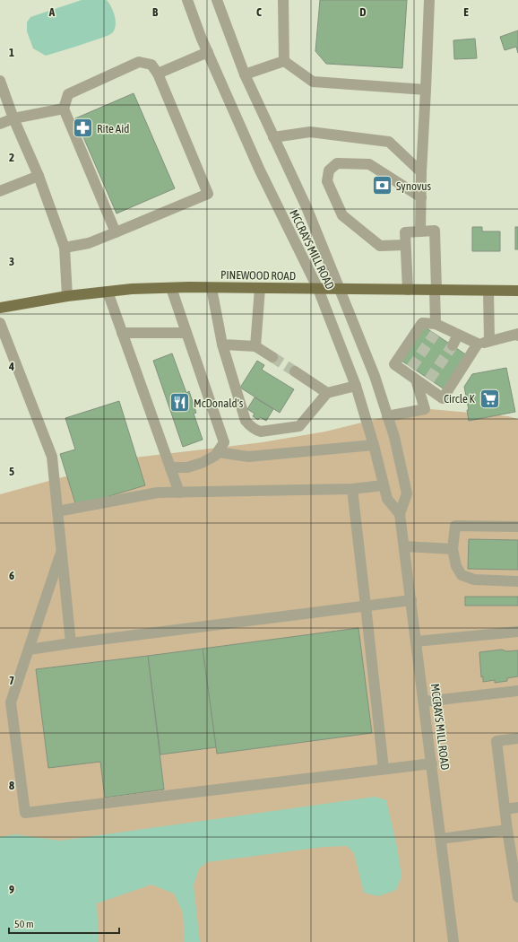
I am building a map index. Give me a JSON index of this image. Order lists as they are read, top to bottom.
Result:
{
  "streets": {
    "main road": ["PINEWOOD ROAD"],
    "street": ["MCCRAYS MILL ROAD"]
  },
  "crossings": [
    ["MCCRAYS MILL ROAD", "PINEWOOD ROAD"]
  ],
  "places": {
    "pharmacy": ["Rite Aid"],
    "bank": ["Synovus"],
    "supermarket": ["Circle K"],
    "restaurant": ["McDonald's"]
  },
  "scale_bar": "50 m",
  "grid": {
    "columns": [
      "A",
      "B",
      "C",
      "D",
      "E"
    ],
    "rows": [
      "1",
      "2",
      "3",
      "4",
      "5",
      "6",
      "7",
      "8",
      "9"
    ]
  }
}
